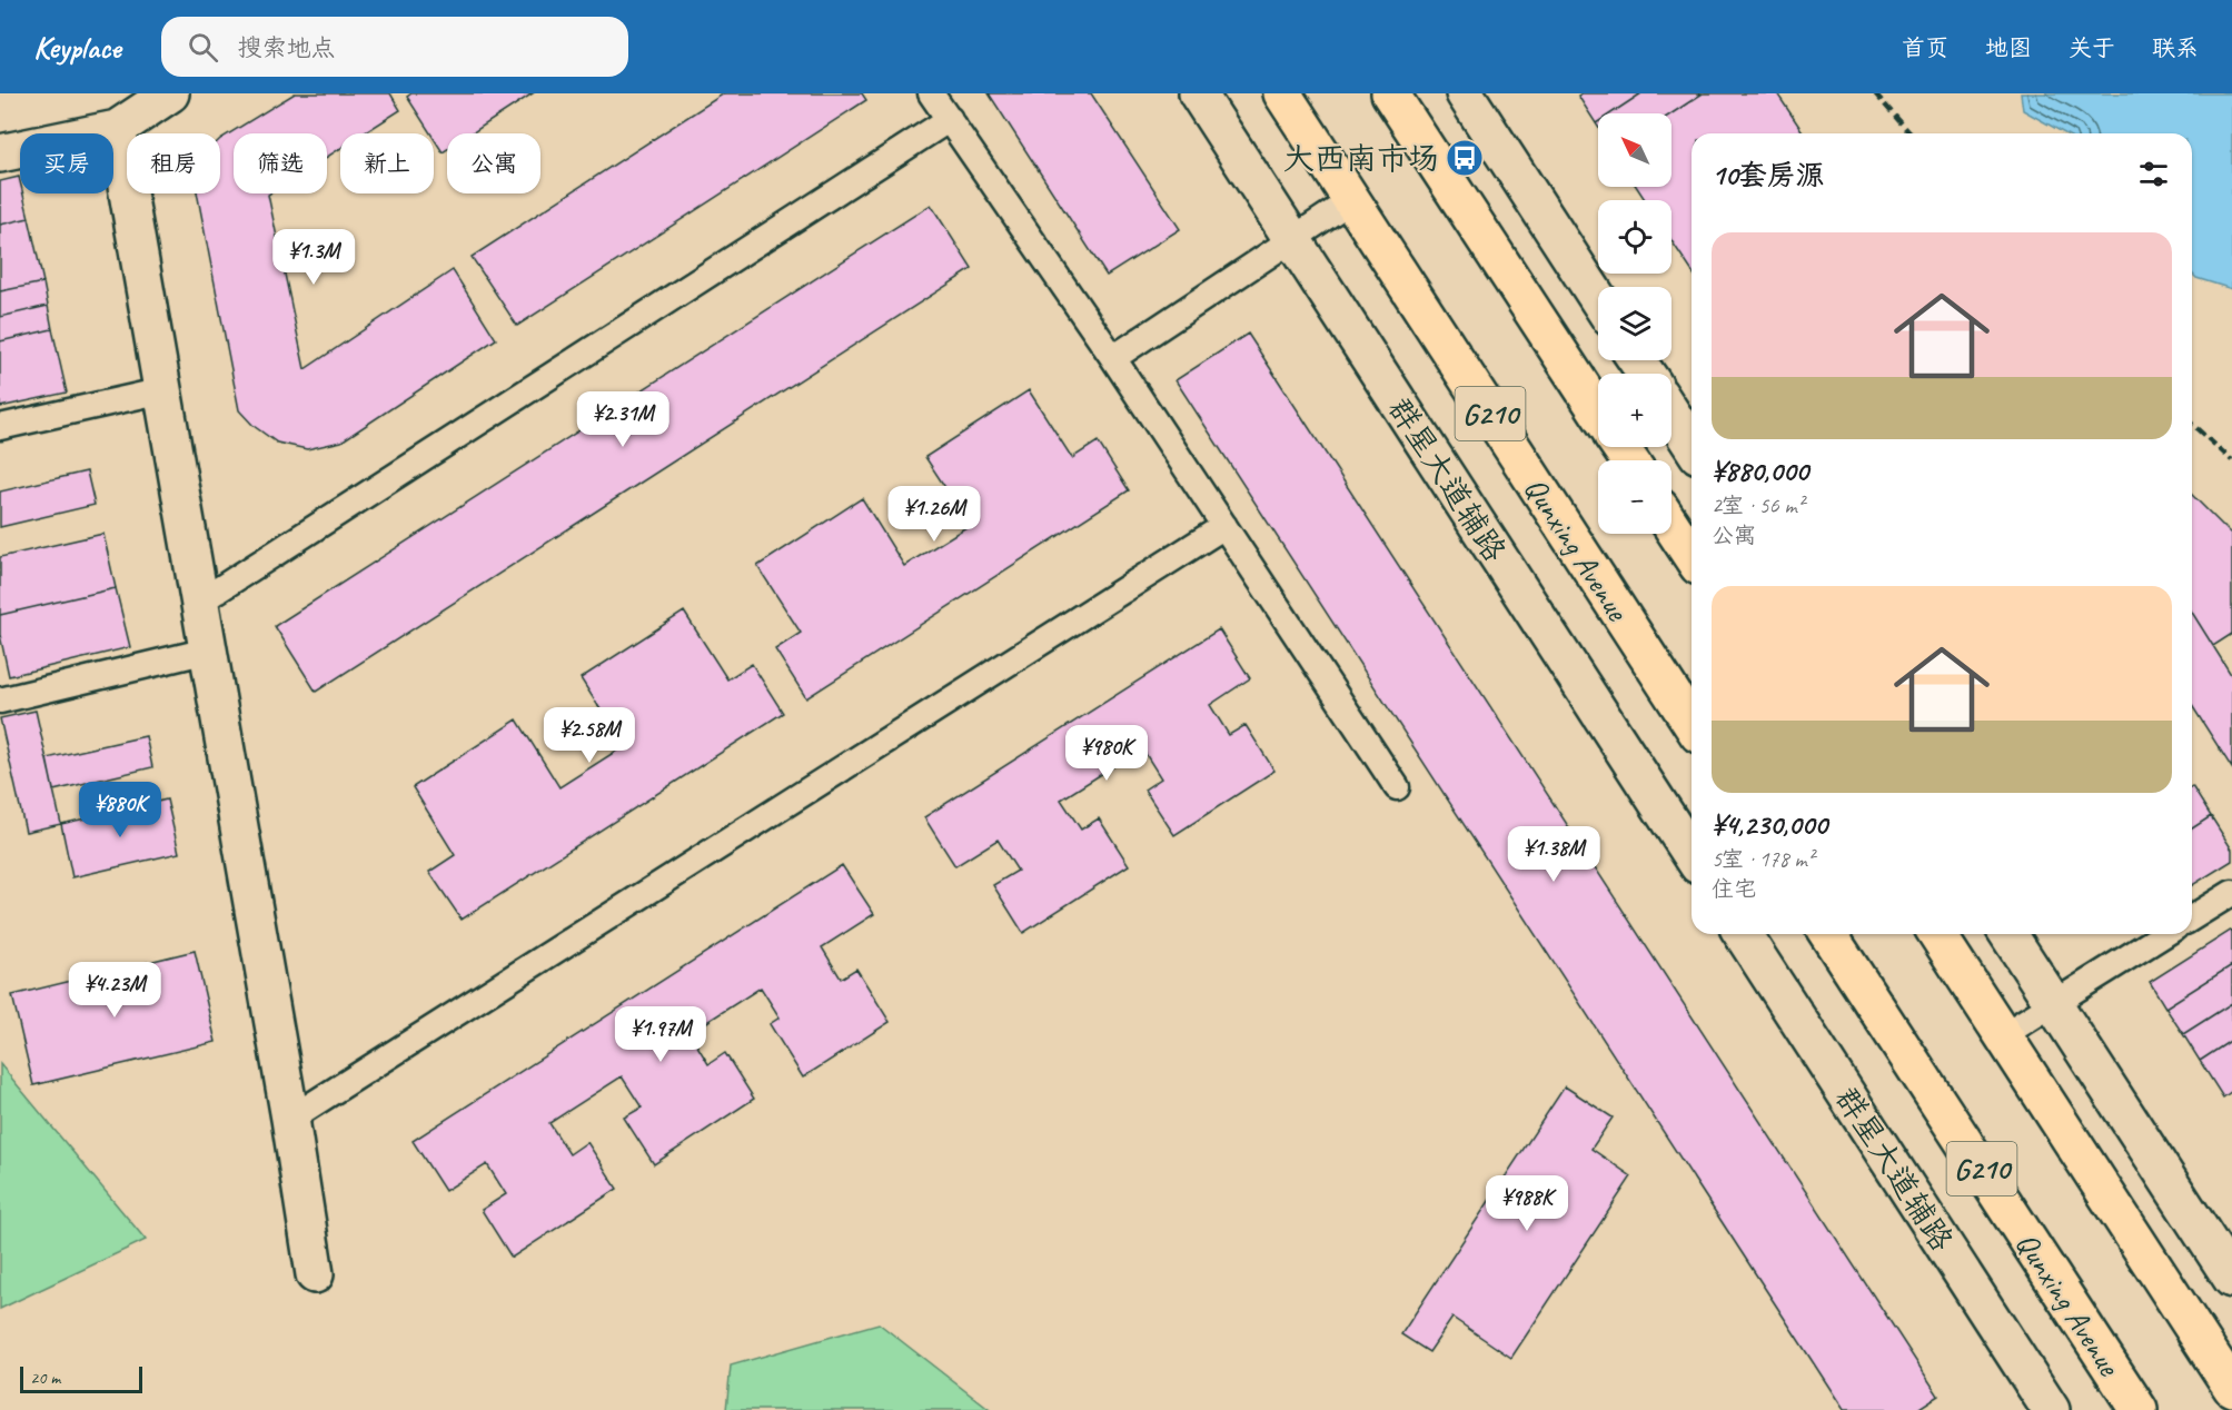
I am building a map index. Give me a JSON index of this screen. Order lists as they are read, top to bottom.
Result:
{
  "streets": {
    "highway": ["G210", "Qunxing Avenue"],
    "street": ["群星大道辅路"]
  },
  "places": {
    "bus stop": ["大西南市场"]
  },
  "scale_bar": "20 m",
  "north": "top left",
  "page": {
    "header": "Keyplace",
    "search": "搜索地点",
    "nav": [
      "首页",
      "地图",
      "关于",
      "联系"
    ],
    "map_buttons": ["+", "−"],
    "chip": [
      "买房",
      "租房",
      "筛选",
      "新上",
      "公寓"
    ],
    "heading": "10套房源",
    "list": [
      {
        "name": "¥880,000",
        "note": "2室 · 56 m² · 公寓"
      },
      {
        "name": "¥4,230,000",
        "note": "5室 · 178 m² · 住宅"
      }
    ],
    "price": [
      "¥1.3M",
      "¥2.31M",
      "¥1.26M",
      "¥2.58M",
      "¥980K",
      "¥880K",
      "¥1.38M",
      "¥4.23M",
      "¥1.97M",
      "¥988K"
    ],
    "scale": "20 m"
  }
}
